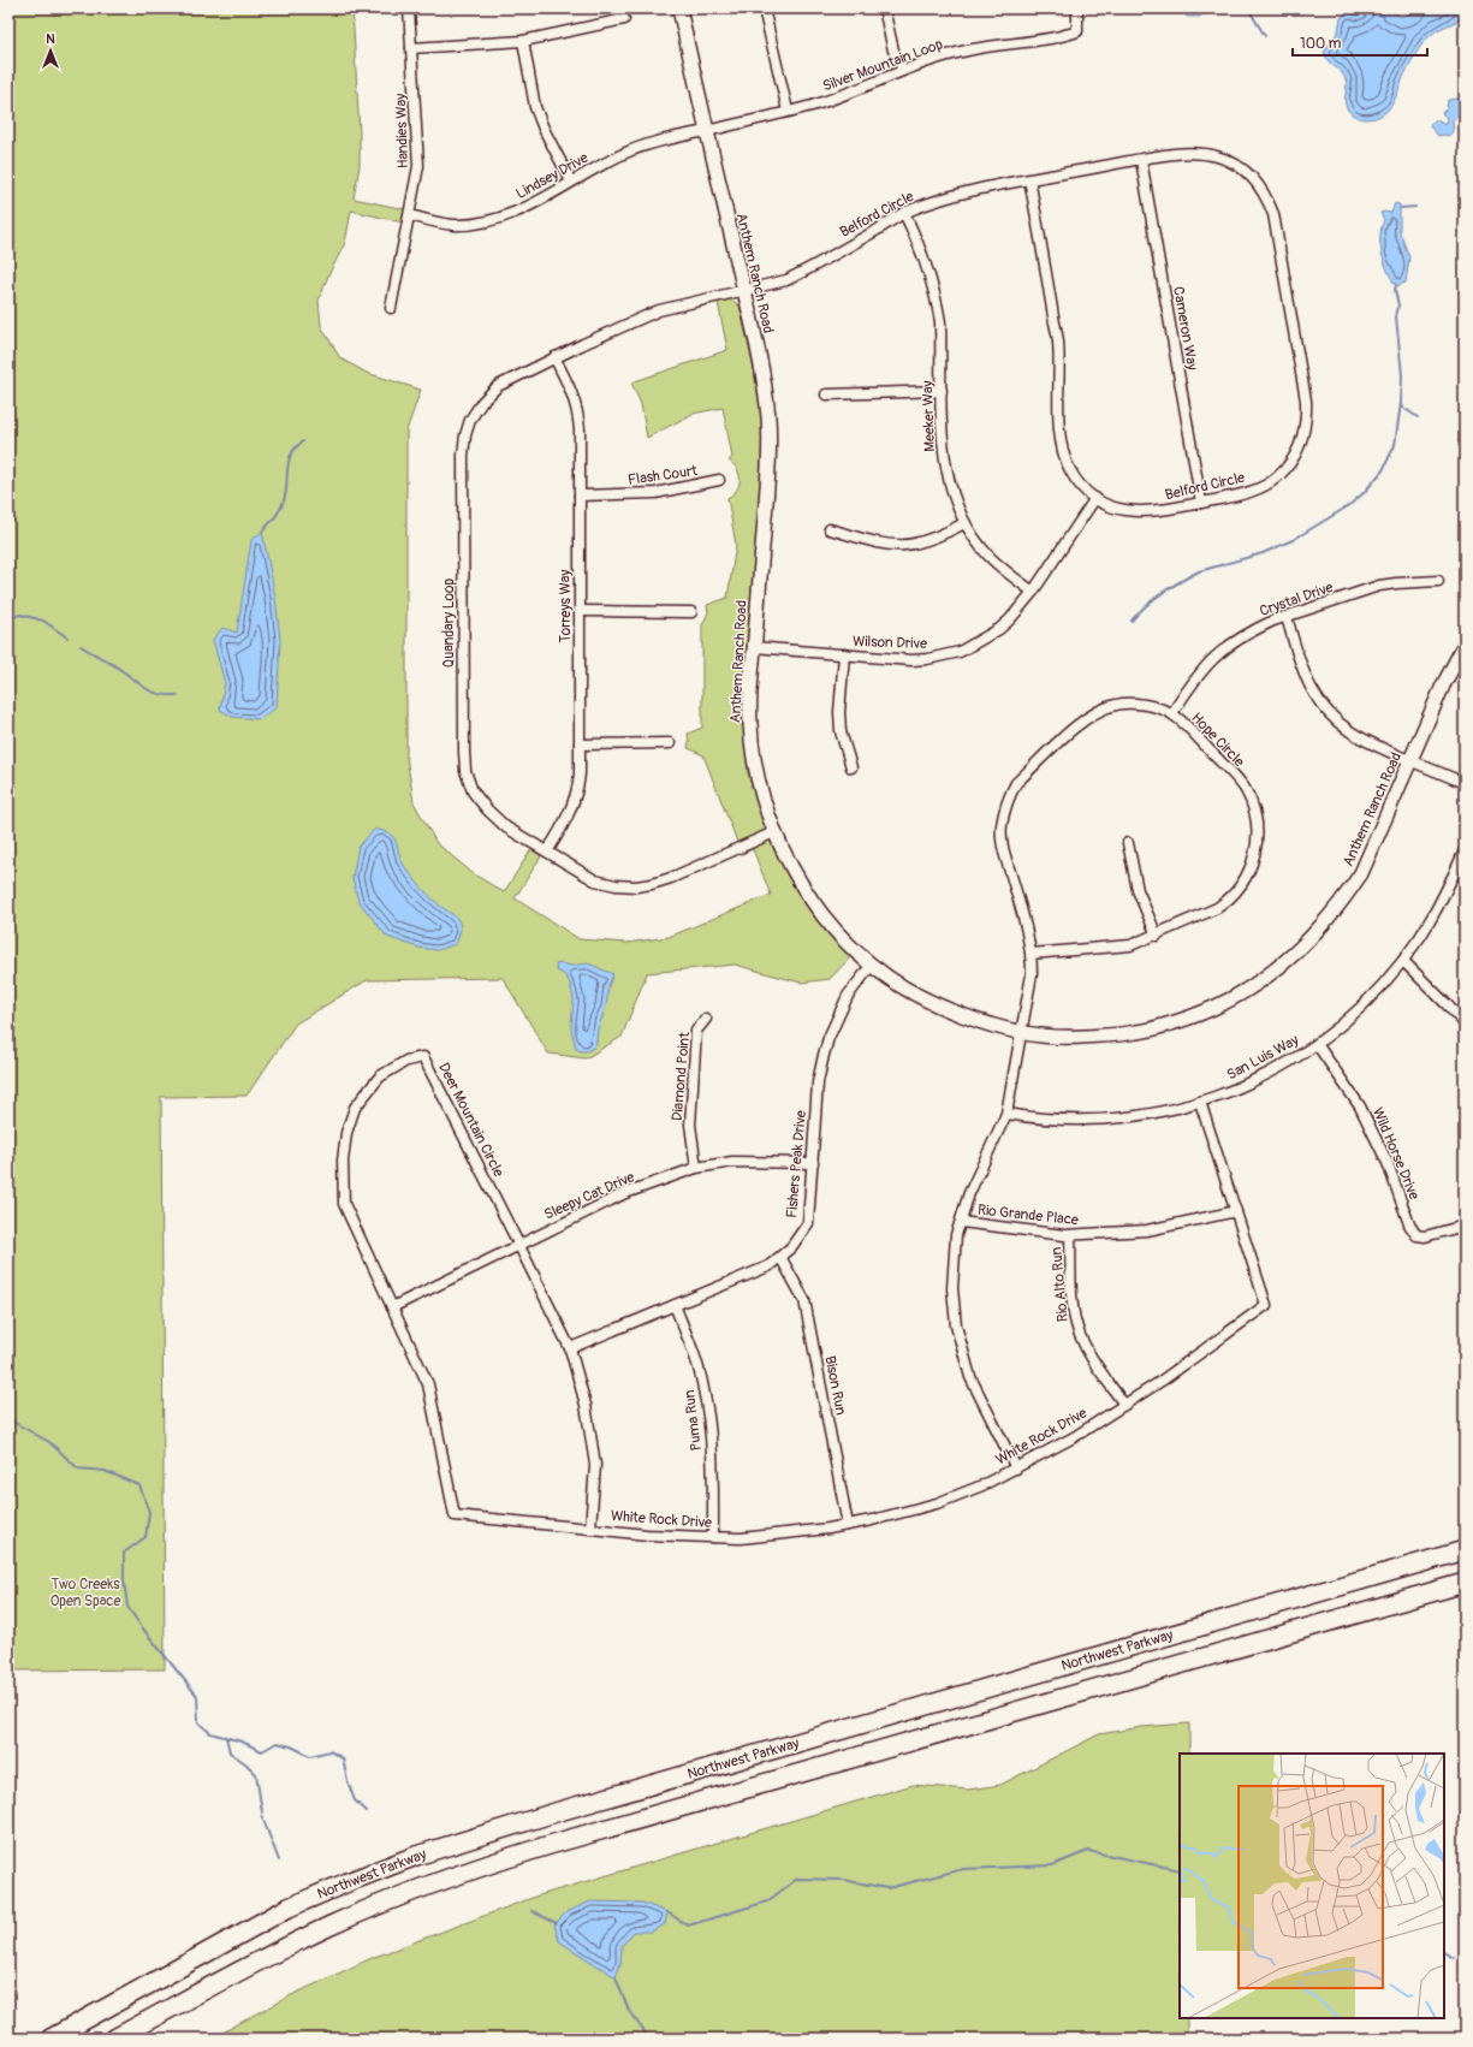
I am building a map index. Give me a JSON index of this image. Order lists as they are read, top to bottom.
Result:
{
  "streets": {
    "highway": ["Northwest Parkway"],
    "street": [
      "Silver Mountain Loop",
      "Handies Way",
      "Lindsey Drive",
      "Belford Circle",
      "Anthem Ranch Road",
      "Cameron Way",
      "Meeker Way",
      "Flash Court",
      "Crystal Drive",
      "Torreys Way",
      "Quandary Loop",
      "Wilson Drive",
      "Hope Circle",
      "San Luis Way",
      "Diamond Point",
      "Deer Mountain Circle",
      "Wild Horse Drive",
      "Fishers Peak Drive",
      "Sleepy Cat Drive",
      "Rio Grande Place",
      "Rio Alto Run",
      "Bison Run",
      "Puma Run",
      "White Rock Drive"
    ]
  },
  "crossings": [
    ["Silver Mountain Loop", "Lindsey Drive"],
    ["Silver Mountain Loop", "Anthem Ranch Road"],
    ["Handies Way", "Lindsey Drive"],
    ["Lindsey Drive", "Anthem Ranch Road"],
    ["Belford Circle", "Anthem Ranch Road"],
    ["Belford Circle", "Cameron Way"],
    ["Belford Circle", "Meeker Way"],
    ["Belford Circle", "Quandary Loop"],
    ["Belford Circle", "Wilson Drive"],
    ["Anthem Ranch Road", "Quandary Loop"],
    ["Anthem Ranch Road", "Wilson Drive"],
    ["Anthem Ranch Road", "Hope Circle"],
    ["Anthem Ranch Road", "Fishers Peak Drive"],
    ["Meeker Way", "Wilson Drive"],
    ["Flash Court", "Torreys Way"],
    ["Crystal Drive", "Hope Circle"],
    ["Torreys Way", "Quandary Loop"],
    ["Hope Circle", "San Luis Way"],
    ["Hope Circle", "Rio Grande Place"],
    ["Hope Circle", "White Rock Drive"],
    ["San Luis Way", "Wild Horse Drive"],
    ["San Luis Way", "White Rock Drive"],
    ["Diamond Point", "Sleepy Cat Drive"],
    ["Deer Mountain Circle", "Fishers Peak Drive"],
    ["Deer Mountain Circle", "Sleepy Cat Drive"],
    ["Deer Mountain Circle", "White Rock Drive"],
    ["Fishers Peak Drive", "Sleepy Cat Drive"],
    ["Fishers Peak Drive", "Bison Run"],
    ["Fishers Peak Drive", "Puma Run"],
    ["Rio Grande Place", "Rio Alto Run"],
    ["Rio Grande Place", "White Rock Drive"],
    ["Rio Alto Run", "White Rock Drive"],
    ["Bison Run", "White Rock Drive"],
    ["Puma Run", "White Rock Drive"]
  ],
  "parks": ["Two Creeks Open Space"],
  "scale_bar": "100 m",
  "north": "top"
}
